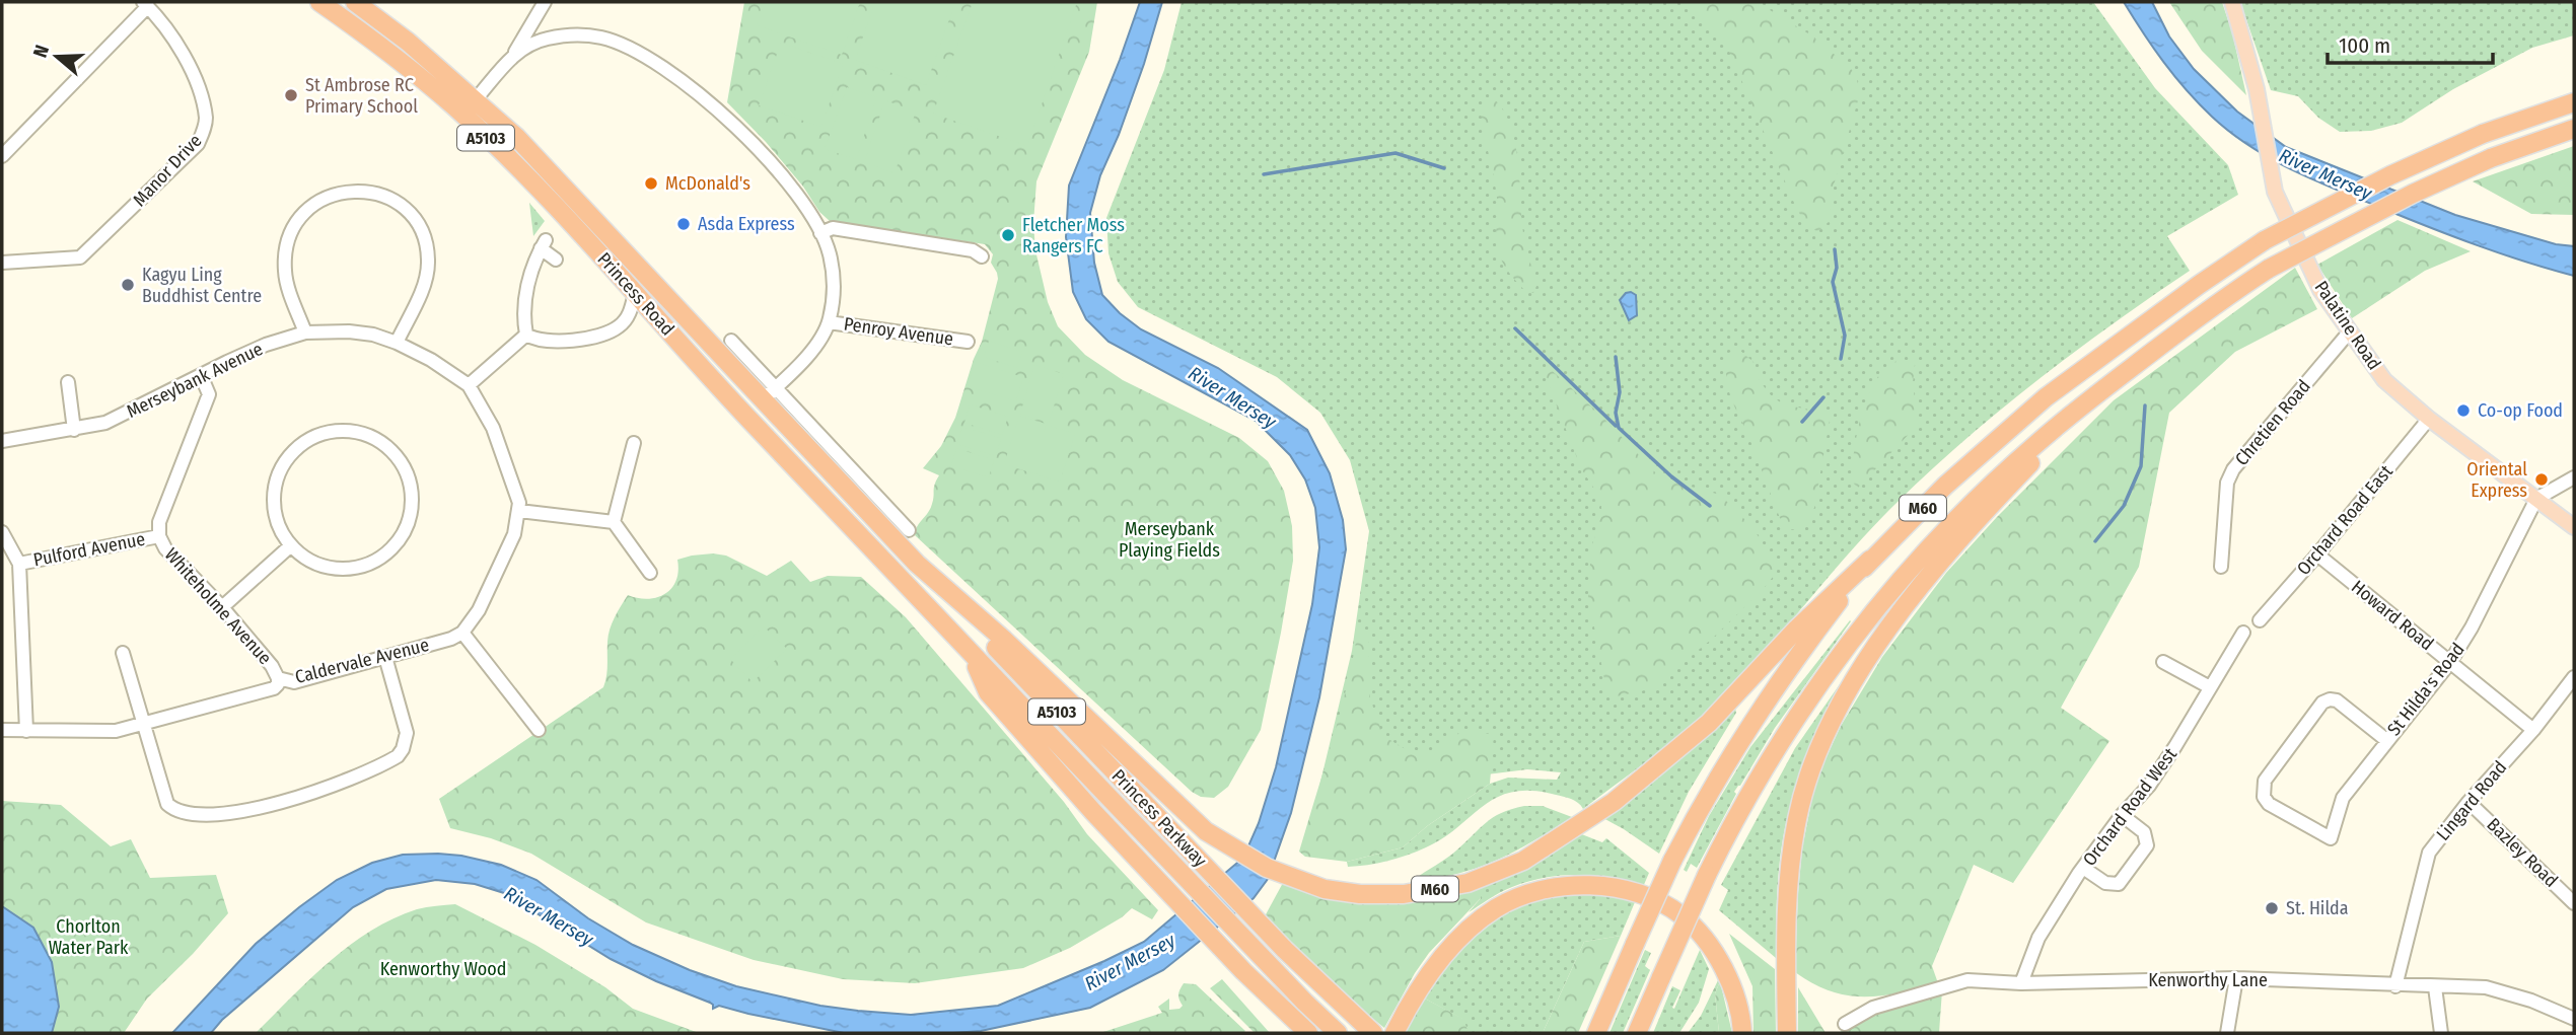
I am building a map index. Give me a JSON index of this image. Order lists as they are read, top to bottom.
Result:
{
  "streets": {
    "highway": [
      "A5103",
      "Princess Road",
      "M60",
      "Princess Parkway"
    ],
    "main road": ["Palatine Road"],
    "street": [
      "Manor Drive",
      "Penroy Avenue",
      "Merseybank Avenue",
      "Chretien Road",
      "Orchard Road East",
      "Pulford Avenue",
      "Whiteholme Avenue",
      "Howard Road",
      "Caldervale Avenue",
      "St Hilda's Road",
      "Lingard Road",
      "Orchard Road West",
      "Bazley Road",
      "Kenworthy Lane"
    ]
  },
  "crossings": [
    ["Princess Road", "M60"],
    ["Princess Road", "Princess Parkway"],
    ["Palatine Road", "Chretien Road"],
    ["Palatine Road", "Orchard Road East"],
    ["Palatine Road", "St Hilda's Road"],
    ["Merseybank Avenue", "Whiteholme Avenue"],
    ["M60", "Princess Parkway"],
    ["Orchard Road East", "Howard Road"],
    ["Pulford Avenue", "Whiteholme Avenue"],
    ["Whiteholme Avenue", "Caldervale Avenue"],
    ["Howard Road", "St Hilda's Road"],
    ["Howard Road", "Lingard Road"],
    ["Lingard Road", "Bazley Road"],
    ["Lingard Road", "Kenworthy Lane"],
    ["Orchard Road West", "Kenworthy Lane"]
  ],
  "water": ["River Mersey"],
  "parks": ["Merseybank Playing Fields", "Chorlton Water Park", "Kenworthy Wood"],
  "places": [
    "St Ambrose RC Primary School",
    "McDonald's",
    "Asda Express",
    "Fletcher Moss Rangers FC",
    "Kagyu Ling Buddhist Centre",
    "Co-op Food",
    "Oriental Express",
    "St. Hilda"
  ],
  "scale_bar": "100 m",
  "north": "left"
}
